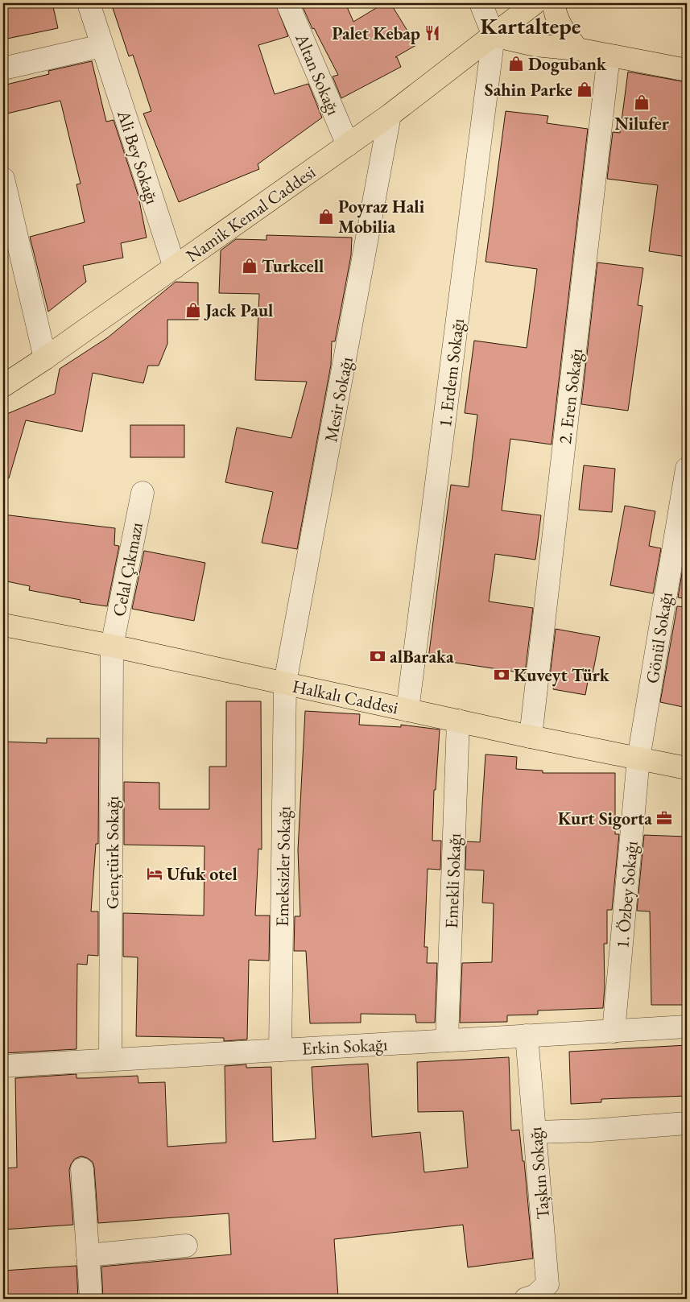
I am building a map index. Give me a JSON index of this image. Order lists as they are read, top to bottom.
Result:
{
  "streets": {
    "main road": ["Namik Kemal Caddesi", "Halkalı Caddesi"],
    "street": [
      "Altan Sokağı",
      "Ali Bey Sokağı",
      "1. Erdem Sokağı",
      "2. Eren Sokağı",
      "Mesir Sokağı",
      "Celal Çıkmazı",
      "Gönül Sokağı",
      "Gençtürk Sokağı",
      "Emeksizler Sokağı",
      "Emekli Sokağı",
      "1. Özbey Sokağı",
      "Erkin Sokağı",
      "Taşkın Sokağı"
    ]
  },
  "crossings": [
    ["Altan Sokağı", "Namik Kemal Caddesi"],
    ["Ali Bey Sokağı", "Namik Kemal Caddesi"],
    ["Namik Kemal Caddesi", "1. Erdem Sokağı"],
    ["Namik Kemal Caddesi", "Mesir Sokağı"],
    ["1. Erdem Sokağı", "Halkalı Caddesi"],
    ["2. Eren Sokağı", "Halkalı Caddesi"],
    ["Mesir Sokağı", "Halkalı Caddesi"],
    ["Mesir Sokağı", "Emeksizler Sokağı"],
    ["Celal Çıkmazı", "Halkalı Caddesi"],
    ["Celal Çıkmazı", "Gençtürk Sokağı"],
    ["Gönül Sokağı", "Halkalı Caddesi"],
    ["Gönül Sokağı", "1. Özbey Sokağı"],
    ["Halkalı Caddesi", "Gençtürk Sokağı"],
    ["Halkalı Caddesi", "Emeksizler Sokağı"],
    ["Halkalı Caddesi", "Emekli Sokağı"],
    ["Halkalı Caddesi", "1. Özbey Sokağı"],
    ["Gençtürk Sokağı", "Erkin Sokağı"],
    ["Emeksizler Sokağı", "Erkin Sokağı"],
    ["Emekli Sokağı", "Erkin Sokağı"],
    ["1. Özbey Sokağı", "Erkin Sokağı"],
    ["Erkin Sokağı", "Taşkın Sokağı"]
  ],
  "districts": ["Kartaltepe"],
  "places": {
    "restaurant": ["Palet Kebap"],
    "shop": [
      "Dogubank",
      "Sahin Parke",
      "Nilufer",
      "Poyraz Hali Mobilia",
      "Turkcell",
      "Jack Paul"
    ],
    "bank": ["alBaraka", "Kuveyt Türk"],
    "office": ["Kurt Sigorta"],
    "hotel": ["Ufuk otel"]
  }
}
